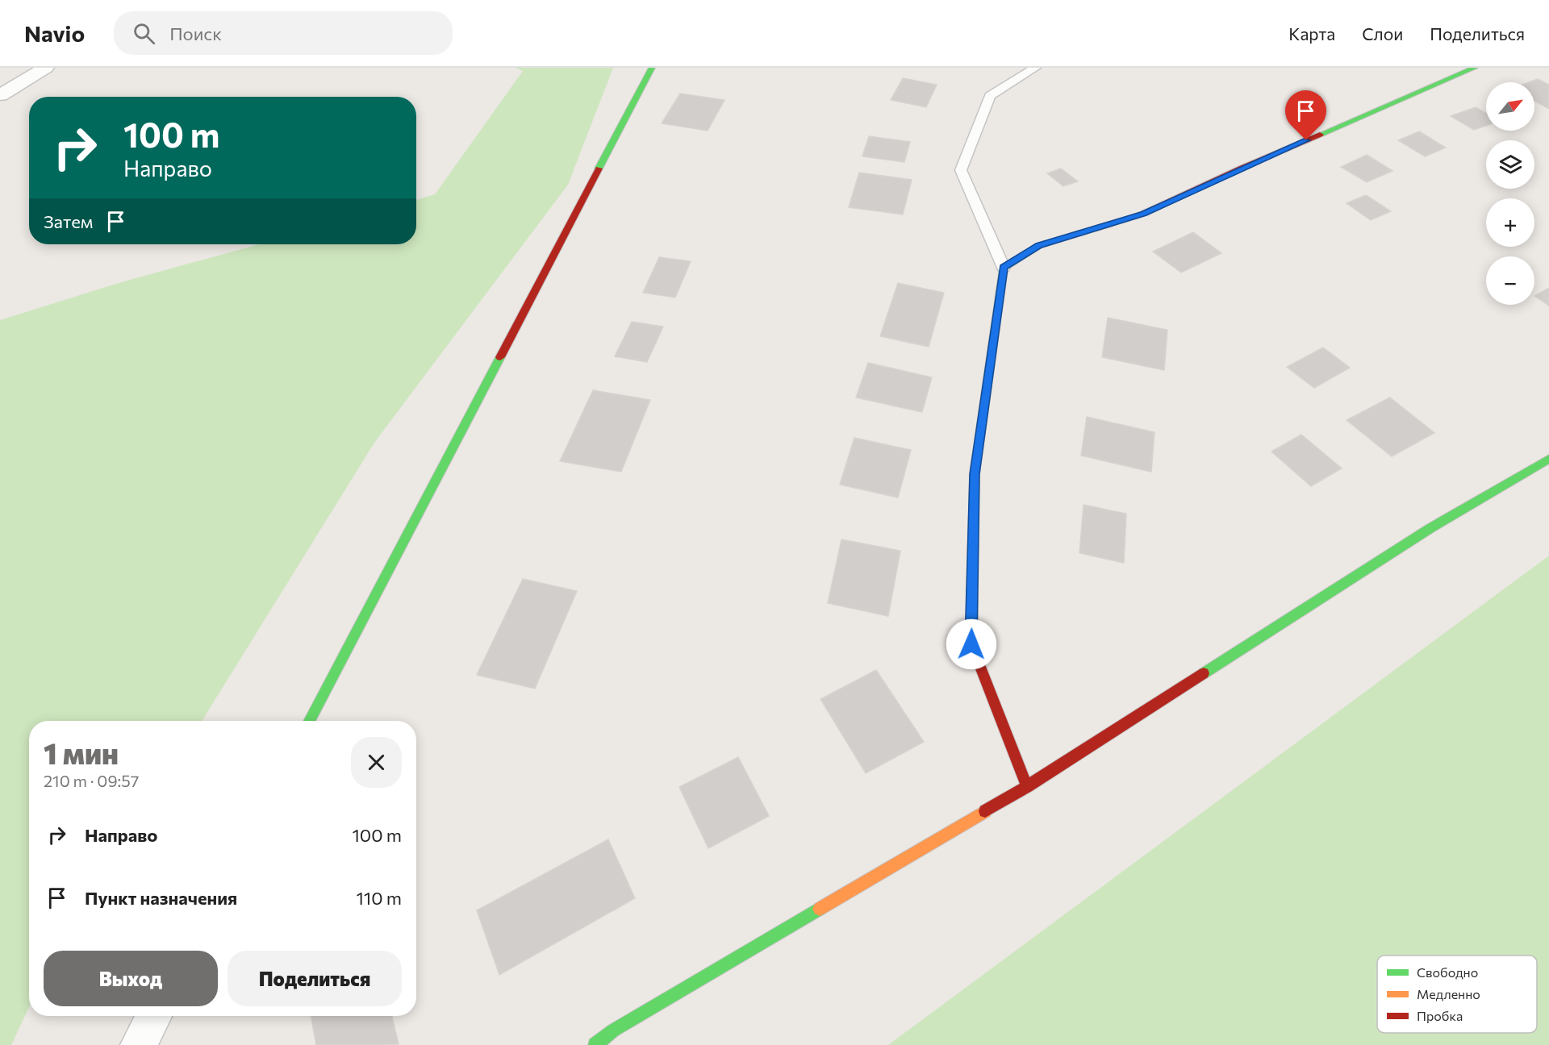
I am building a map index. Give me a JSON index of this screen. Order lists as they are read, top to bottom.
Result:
{
  "legend": ["Свободно", "Медленно", "Пробка"],
  "north": "top right",
  "page": {
    "header": "Navio",
    "search": "Поиск",
    "nav": ["Карта", "Слои", "Поделиться"],
    "map_buttons": ["+", "−"],
    "turn": ["100 m", "Направо"],
    "then": "Затем",
    "heading": ["1 мин", "210 m · 09:57"],
    "list": [
      {
        "name": "Направо",
        "value": "100 m"
      },
      {
        "name": "Пункт назначения",
        "value": "110 m"
      }
    ],
    "buttons": ["Выход", "Поделиться"]
  }
}
